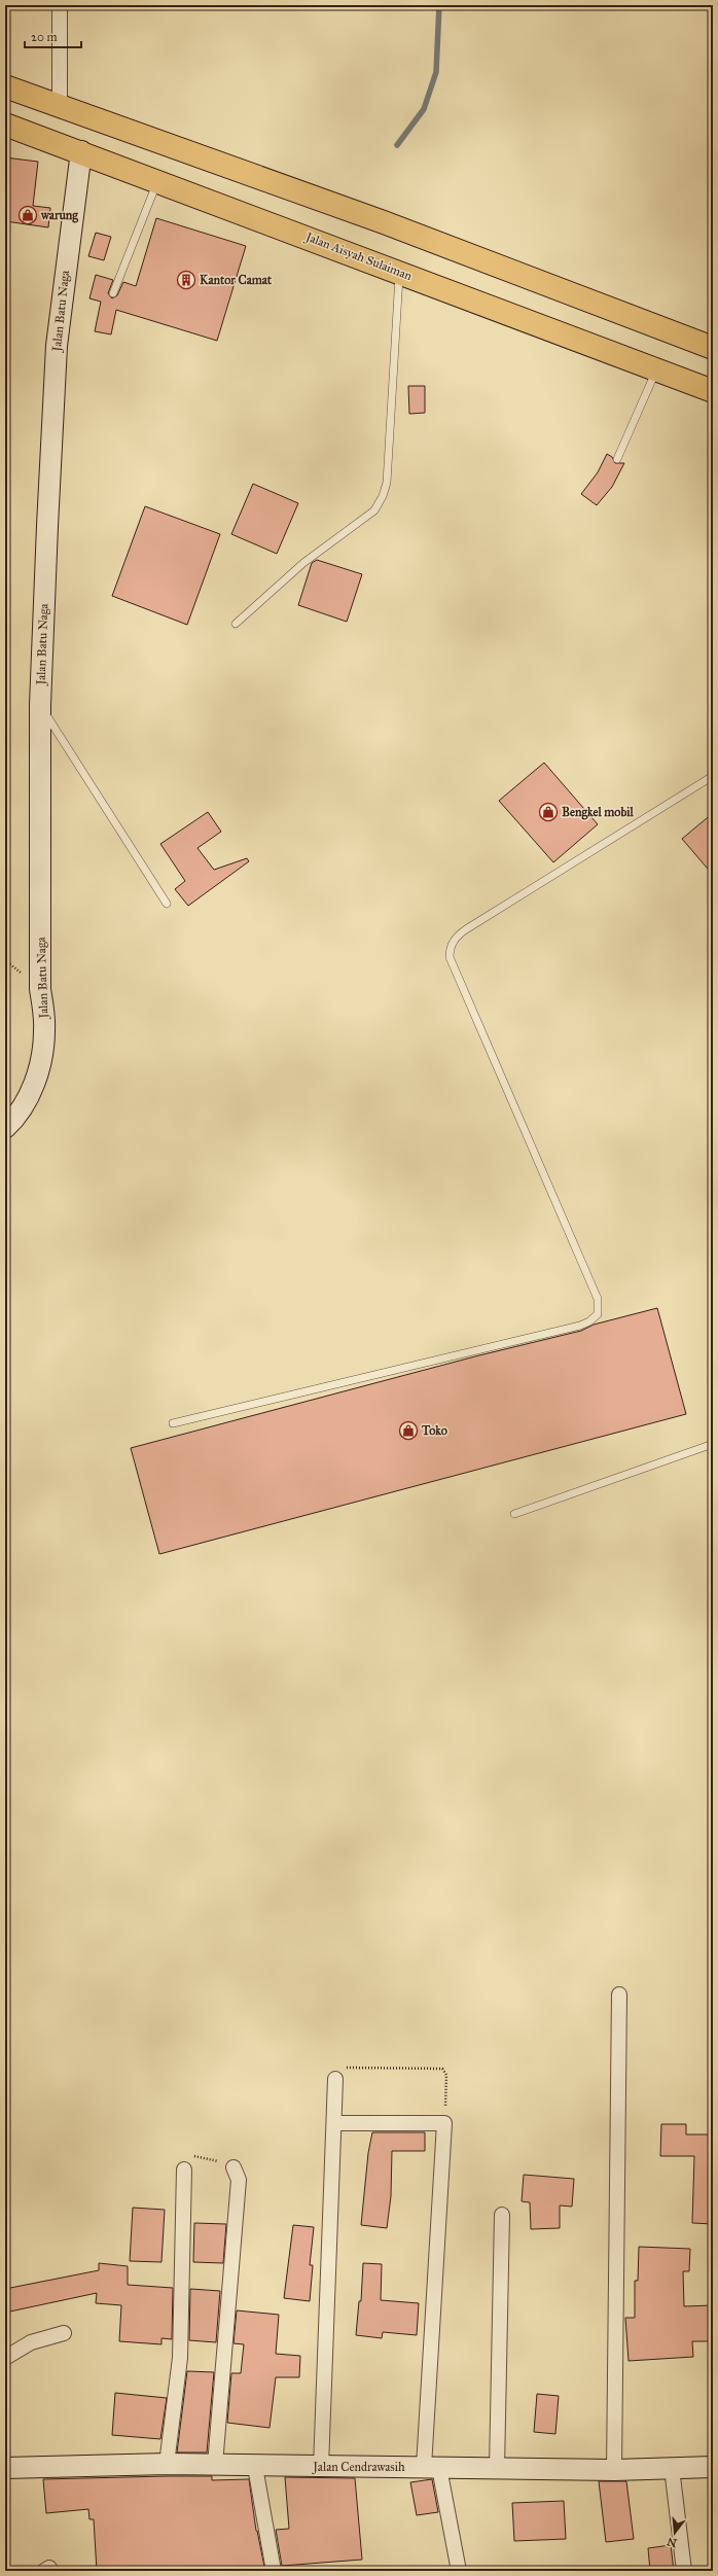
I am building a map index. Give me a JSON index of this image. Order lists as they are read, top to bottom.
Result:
{
  "streets": {
    "highway": ["Jalan Aisyah Sulaiman"],
    "street": ["Jalan Batu Naga", "Jalan Cendrawasih"]
  },
  "crossings": [
    ["Jalan Aisyah Sulaiman", "Jalan Batu Naga"]
  ],
  "places": {
    "shop": ["warung", "Bengkel mobil", "Toko"],
    "building": ["Kantor Camat"]
  },
  "scale_bar": "20 m",
  "north": "bottom"
}
